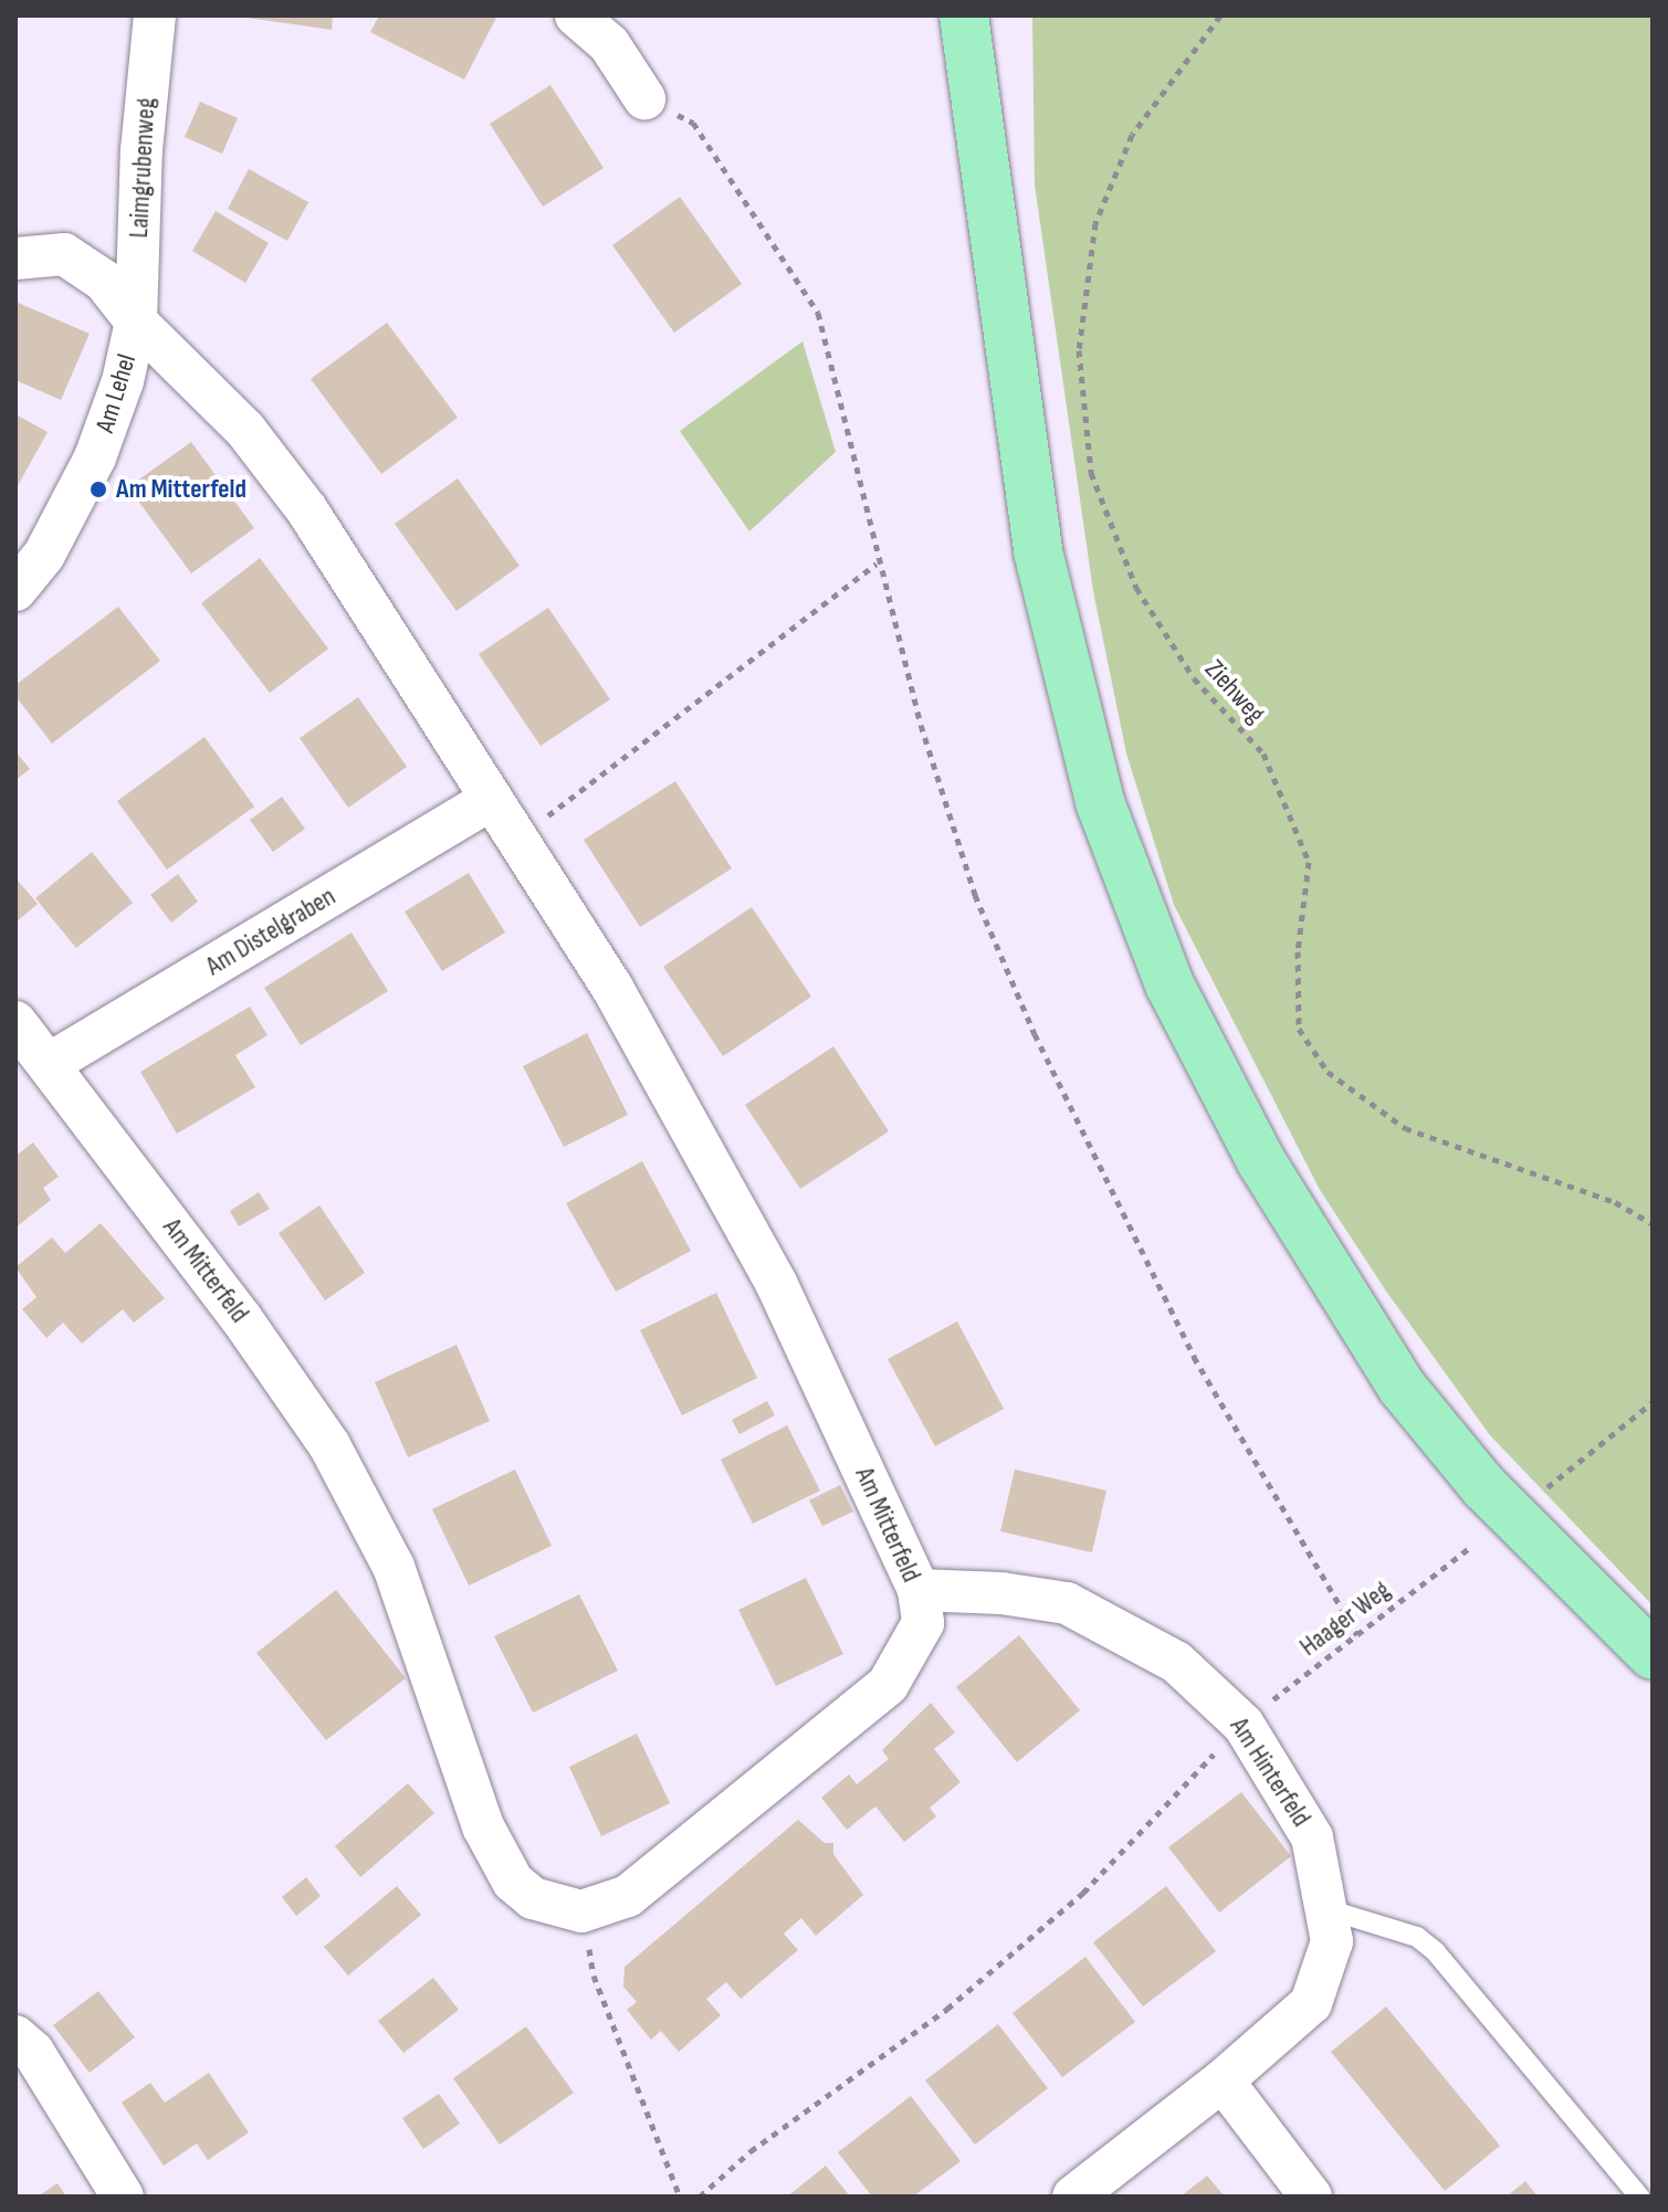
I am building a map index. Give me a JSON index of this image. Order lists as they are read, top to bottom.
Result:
{
  "streets": {
    "street": [
      "Laimgrubenweg",
      "Am Lehel",
      "Am Distelgraben",
      "Am Mitterfeld",
      "Am Hinterfeld"
    ],
    "path": ["Ziehweg", "Haager Weg"]
  },
  "crossings": [
    ["Laimgrubenweg", "Am Lehel"],
    ["Laimgrubenweg", "Am Mitterfeld"],
    ["Am Lehel", "Am Mitterfeld"],
    ["Am Distelgraben", "Am Mitterfeld"],
    ["Am Mitterfeld", "Am Hinterfeld"],
    ["Haager Weg", "Am Hinterfeld"]
  ],
  "places": ["Am Mitterfeld"]
}
